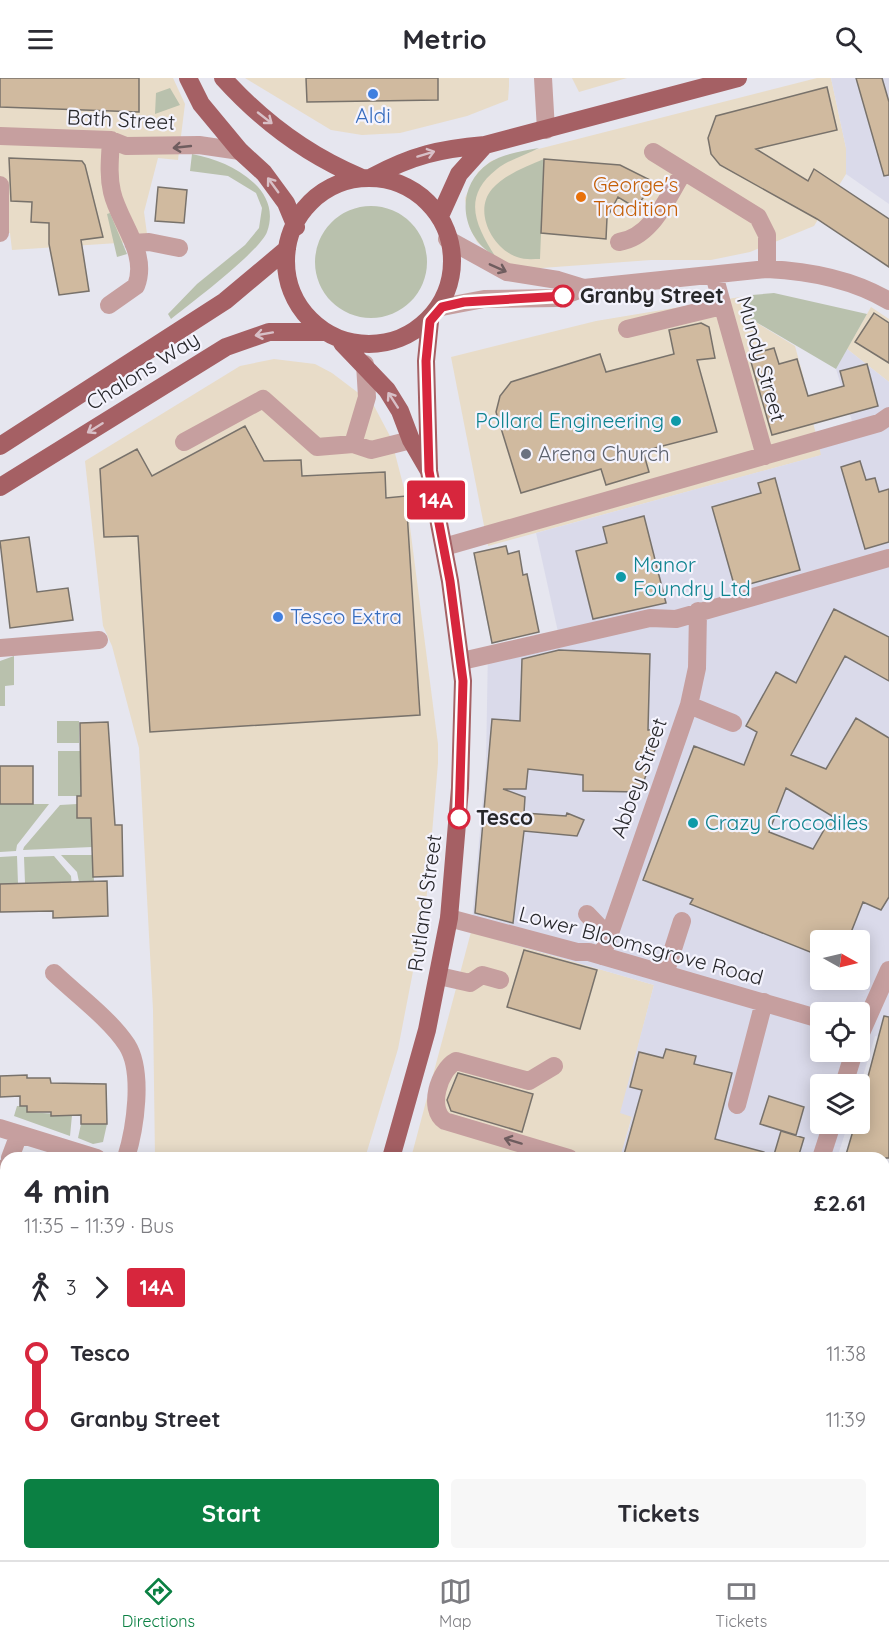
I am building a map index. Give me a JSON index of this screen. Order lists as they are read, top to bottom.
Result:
{
  "streets": {
    "main road": ["Chalons Way", "Rutland Street"],
    "street": [
      "Bath Street",
      "Mundy Street",
      "Abbey Street",
      "Lower Bloomsgrove Road"
    ]
  },
  "crossings": [
    ["Chalons Way", "Rutland Street"],
    ["Abbey Street", "Lower Bloomsgrove Road"],
    ["Rutland Street", "Lower Bloomsgrove Road"]
  ],
  "places": [
    "Aldi",
    "George's Tradition",
    "Granby Street",
    "Pollard Engineering",
    "Arena Church",
    "Manor Foundry Ltd",
    "Tesco Extra",
    "Tesco",
    "Crazy Crocodiles"
  ],
  "lines": ["bus line 14A"],
  "north": "right",
  "page": {
    "header": "Metrio",
    "on_map": "14A",
    "heading": ["4 min", "11:35 – 11:39 · Bus", "£2.61"],
    "legs": ["3", "14A"],
    "list": [
      {
        "name": "Tesco",
        "value": "11:38"
      },
      {
        "name": "Granby Street",
        "value": "11:39"
      }
    ],
    "buttons": ["Start", "Tickets"],
    "tabs": ["Directions", "Map", "Tickets"]
  }
}
